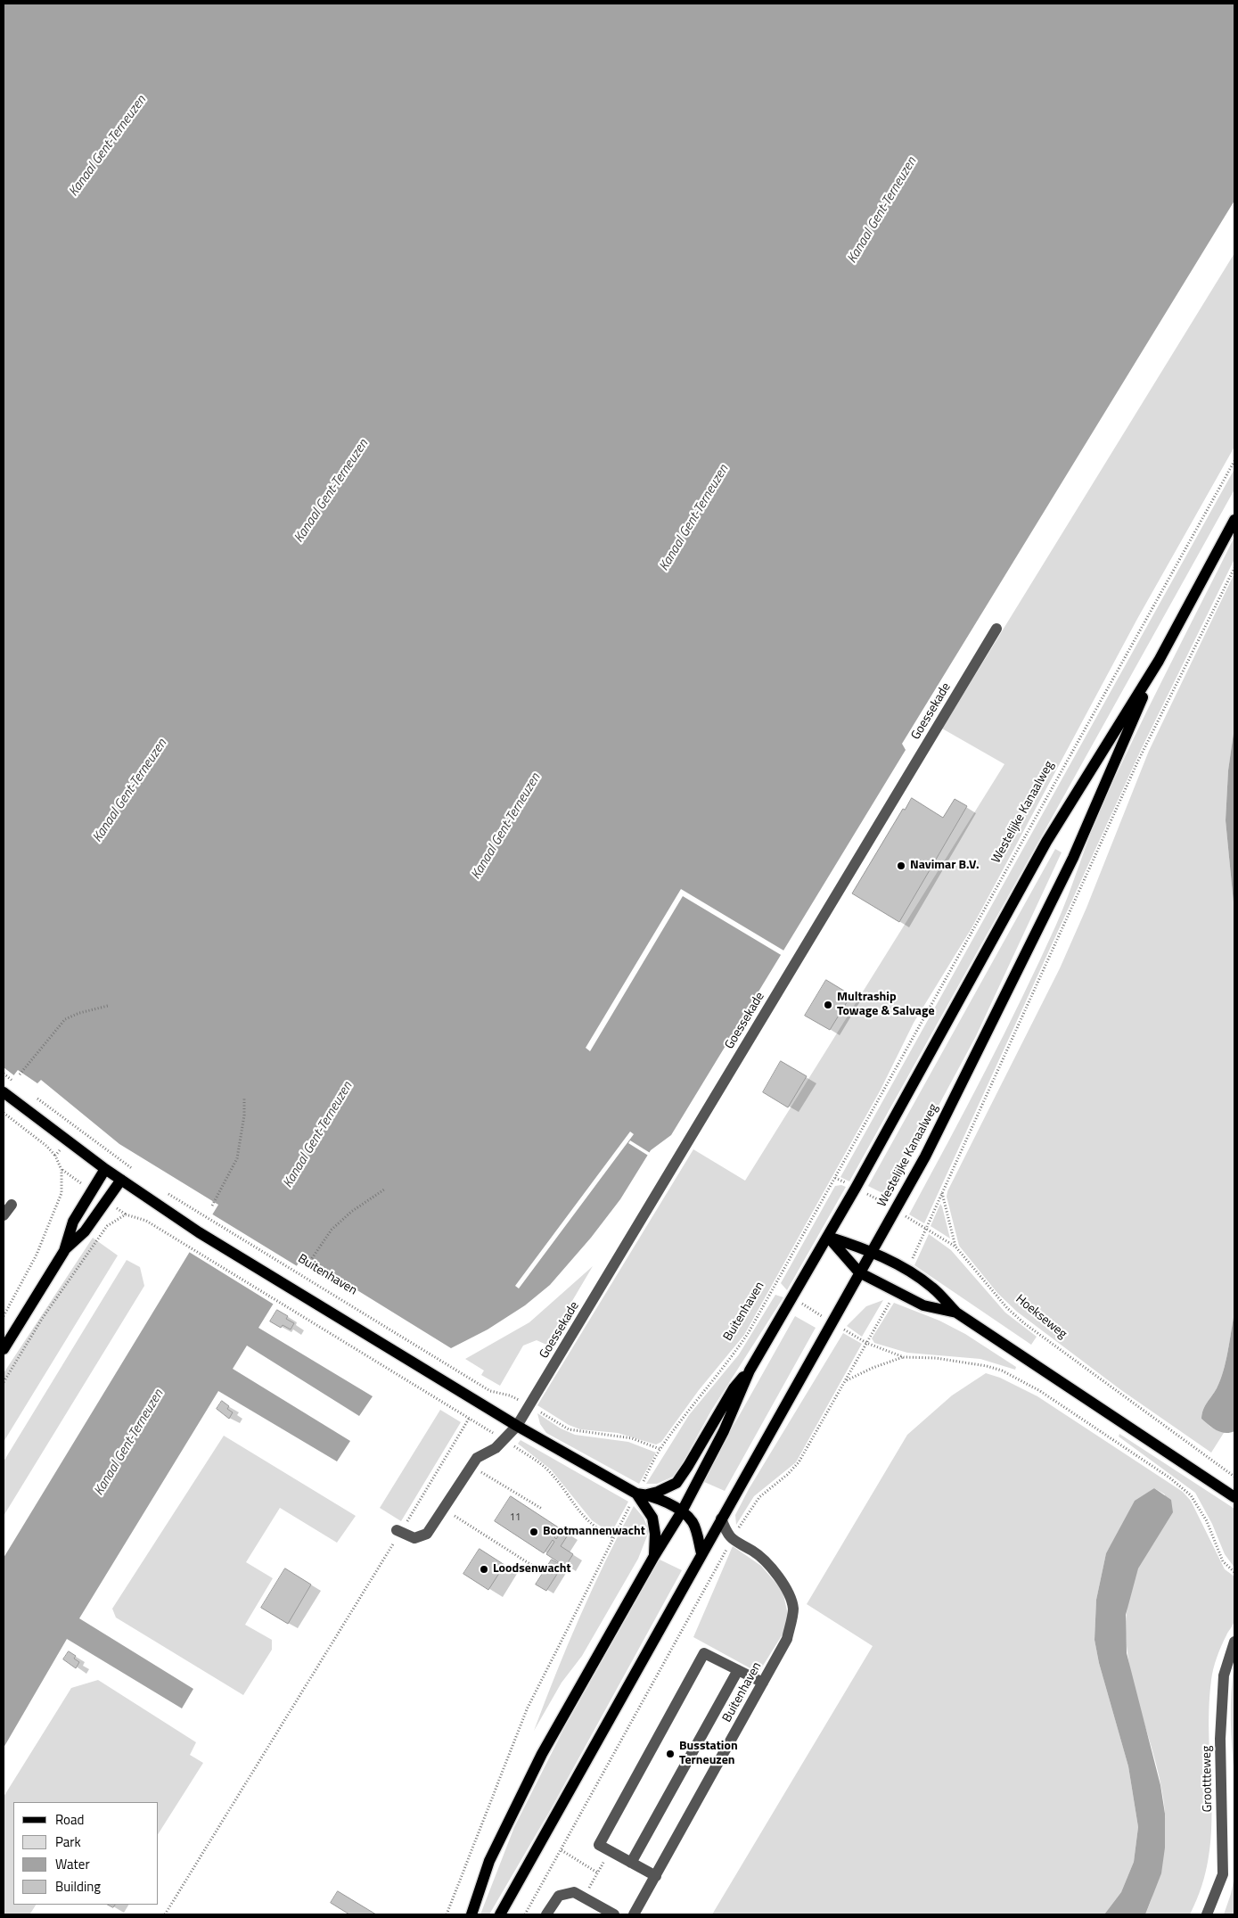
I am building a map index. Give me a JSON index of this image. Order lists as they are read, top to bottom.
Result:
{
  "streets": {
    "main road": ["Westelijke Kanaalweg"],
    "street": ["Goessekade", "Buitenhaven", "Groottteweg"],
    "path": ["Hoekseweg"]
  },
  "crossings": [
    ["Goessekade", "Buitenhaven"],
    ["Westelijke Kanaalweg", "Buitenhaven"],
    ["Westelijke Kanaalweg", "Hoekseweg"],
    ["Buitenhaven", "Hoekseweg"]
  ],
  "water": ["Kanaal Gent-Terneuzen"],
  "places": [
    "Navimar B.V.",
    "Multraship Towage & Salvage",
    "Bootmannenwacht",
    "Loodsenwacht",
    "Busstation Terneuzen"
  ],
  "house_numbers": ["11"],
  "legend": [
    "Road",
    "Park",
    "Water",
    "Building"
  ]
}
